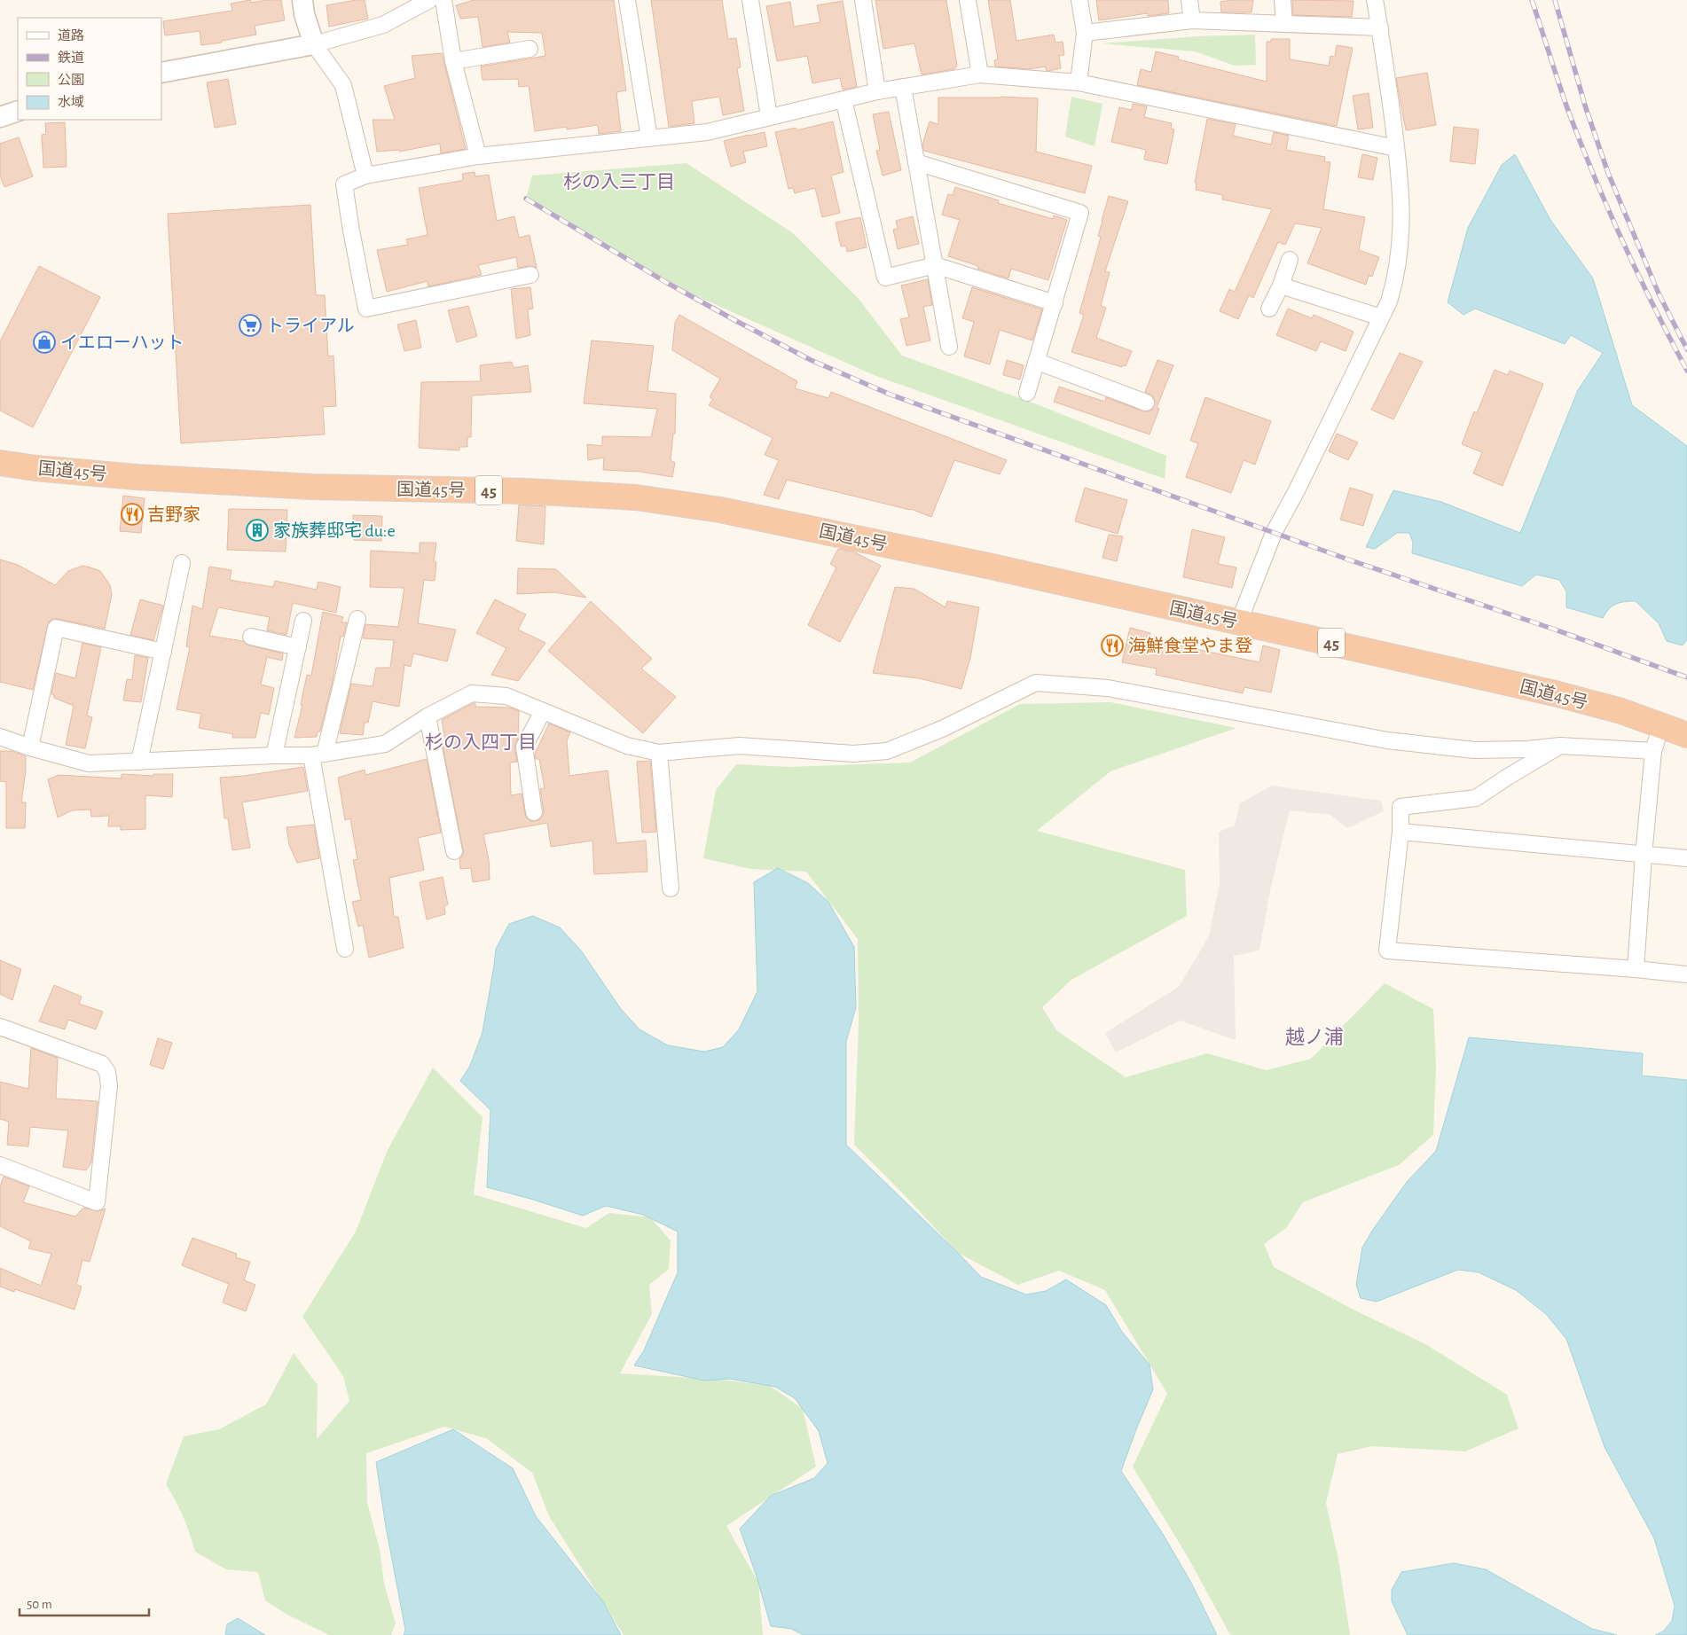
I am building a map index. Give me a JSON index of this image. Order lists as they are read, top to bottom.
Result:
{
  "streets": {
    "highway": ["国道45号", "45"]
  },
  "districts": ["杉の入三丁目", "杉の入四丁目", "越ノ浦"],
  "places": {
    "supermarket": ["トライアル"],
    "shop": ["イエローハット"],
    "restaurant": ["吉野家", "海鮮食堂やま登"],
    "building": ["家族葬邸宅 du:e"]
  },
  "legend": [
    "道路",
    "鉄道",
    "公園",
    "水域"
  ],
  "scale_bar": "50 m"
}
